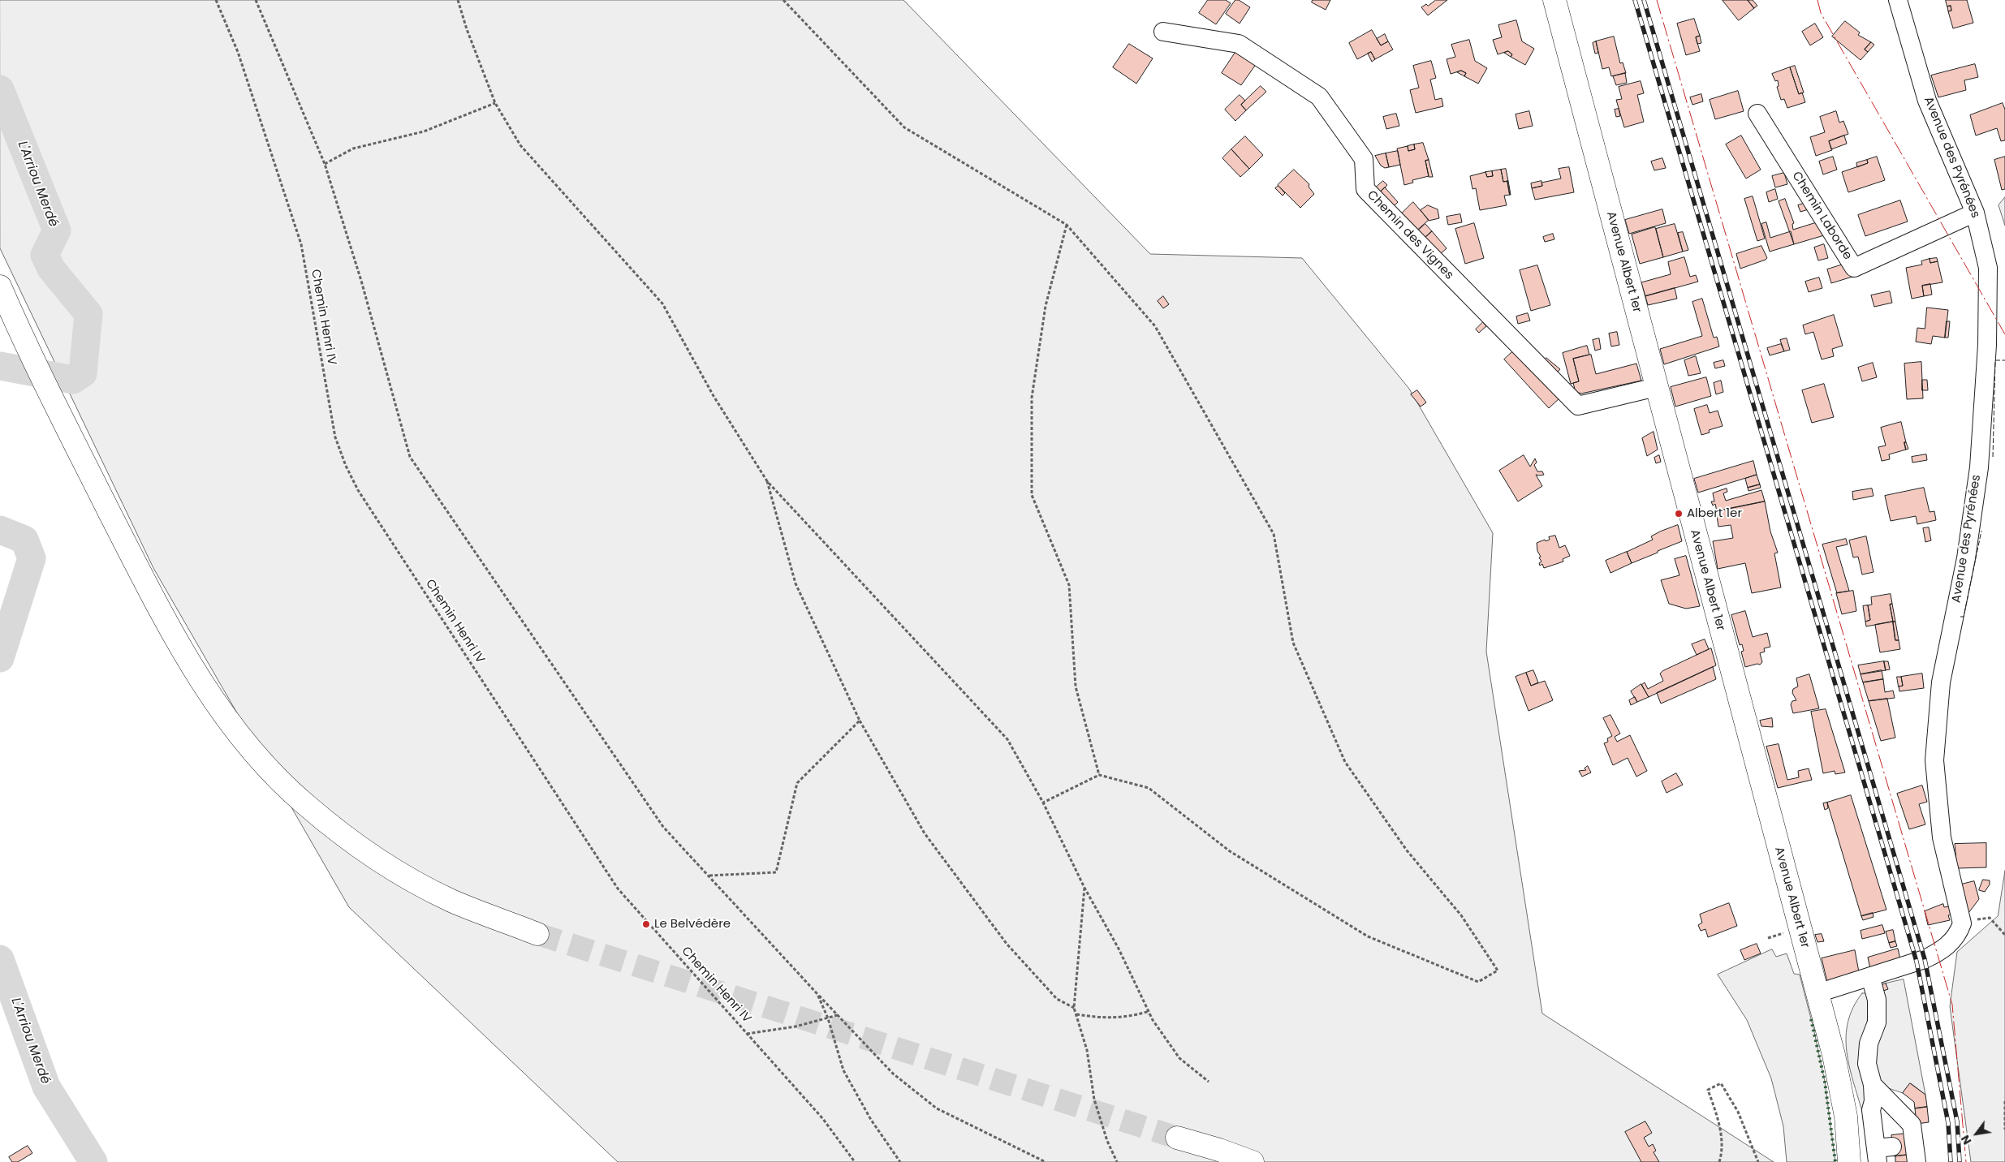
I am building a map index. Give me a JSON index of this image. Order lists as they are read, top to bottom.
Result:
{
  "streets": {
    "main road": ["Avenue Albert 1er"],
    "street": ["Avenue des Pyrénées", "Chemin Laborde", "Chemin des Vignes"],
    "path": ["Chemin Henri IV"]
  },
  "crossings": [
    ["Avenue des Pyrénées", "Chemin Laborde"],
    ["Chemin des Vignes", "Avenue Albert 1er"]
  ],
  "water": ["L'Arriou Merdé"],
  "places": ["Albert 1er", "Le Belvédère"],
  "north": "bottom left"
}
